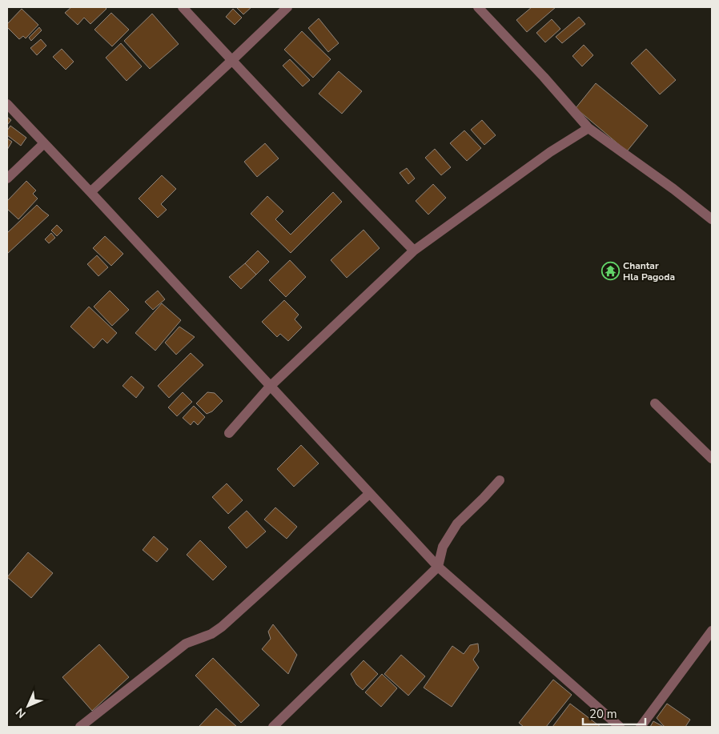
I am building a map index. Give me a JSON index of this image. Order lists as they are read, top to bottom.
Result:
{
  "places": {
    "temple": ["Chantar Hla Pagoda"]
  },
  "scale_bar": "20 m",
  "north": "bottom left"
}
